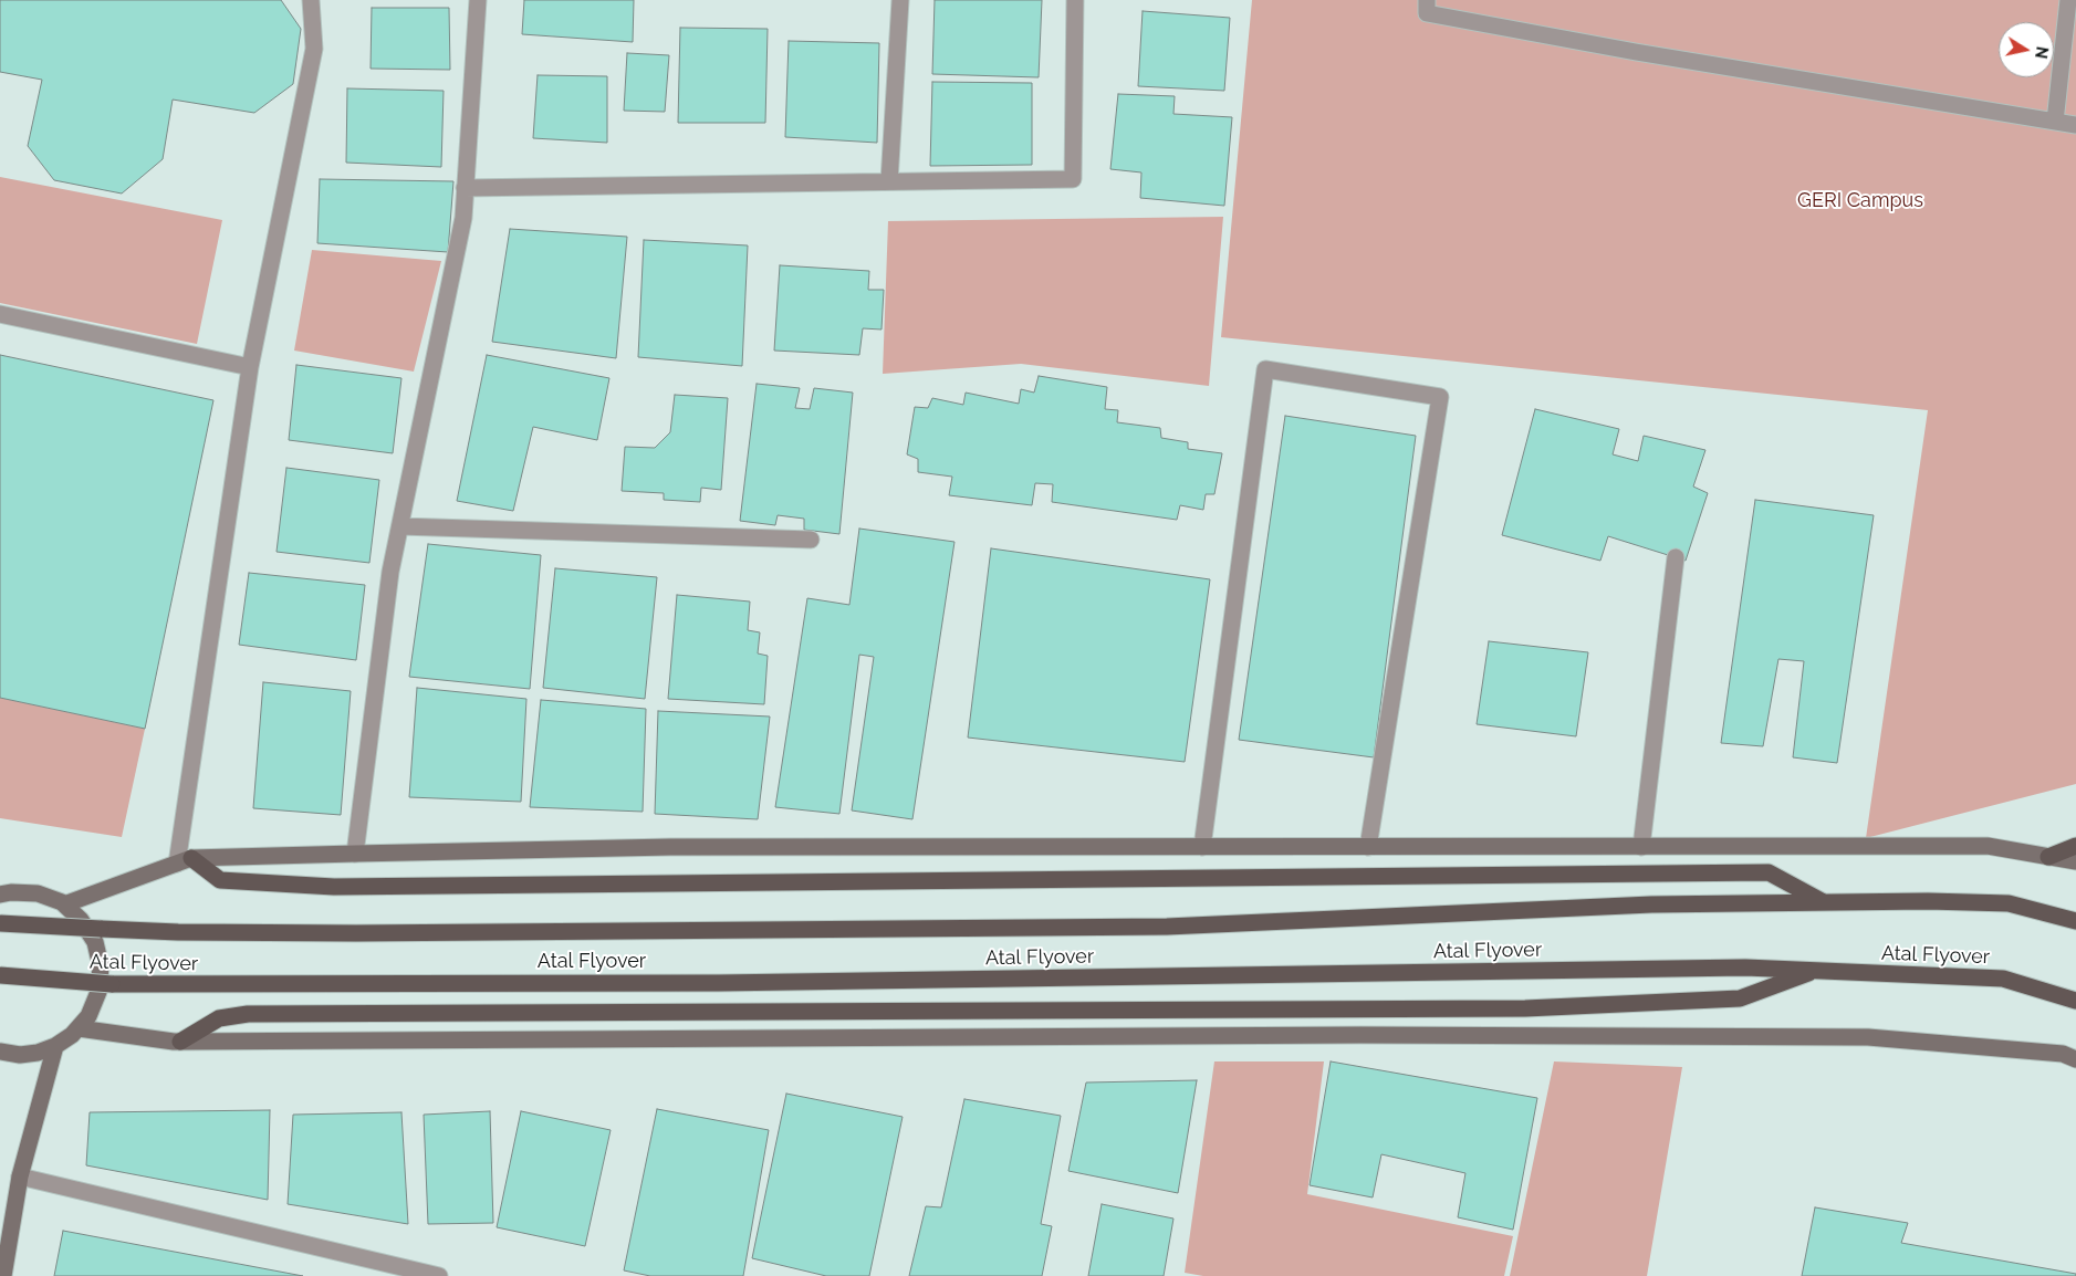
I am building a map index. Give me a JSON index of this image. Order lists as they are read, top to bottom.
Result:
{
  "streets": {
    "main road": ["Atal Flyover"]
  },
  "parks": ["GERI Campus"],
  "north": "right"
}
